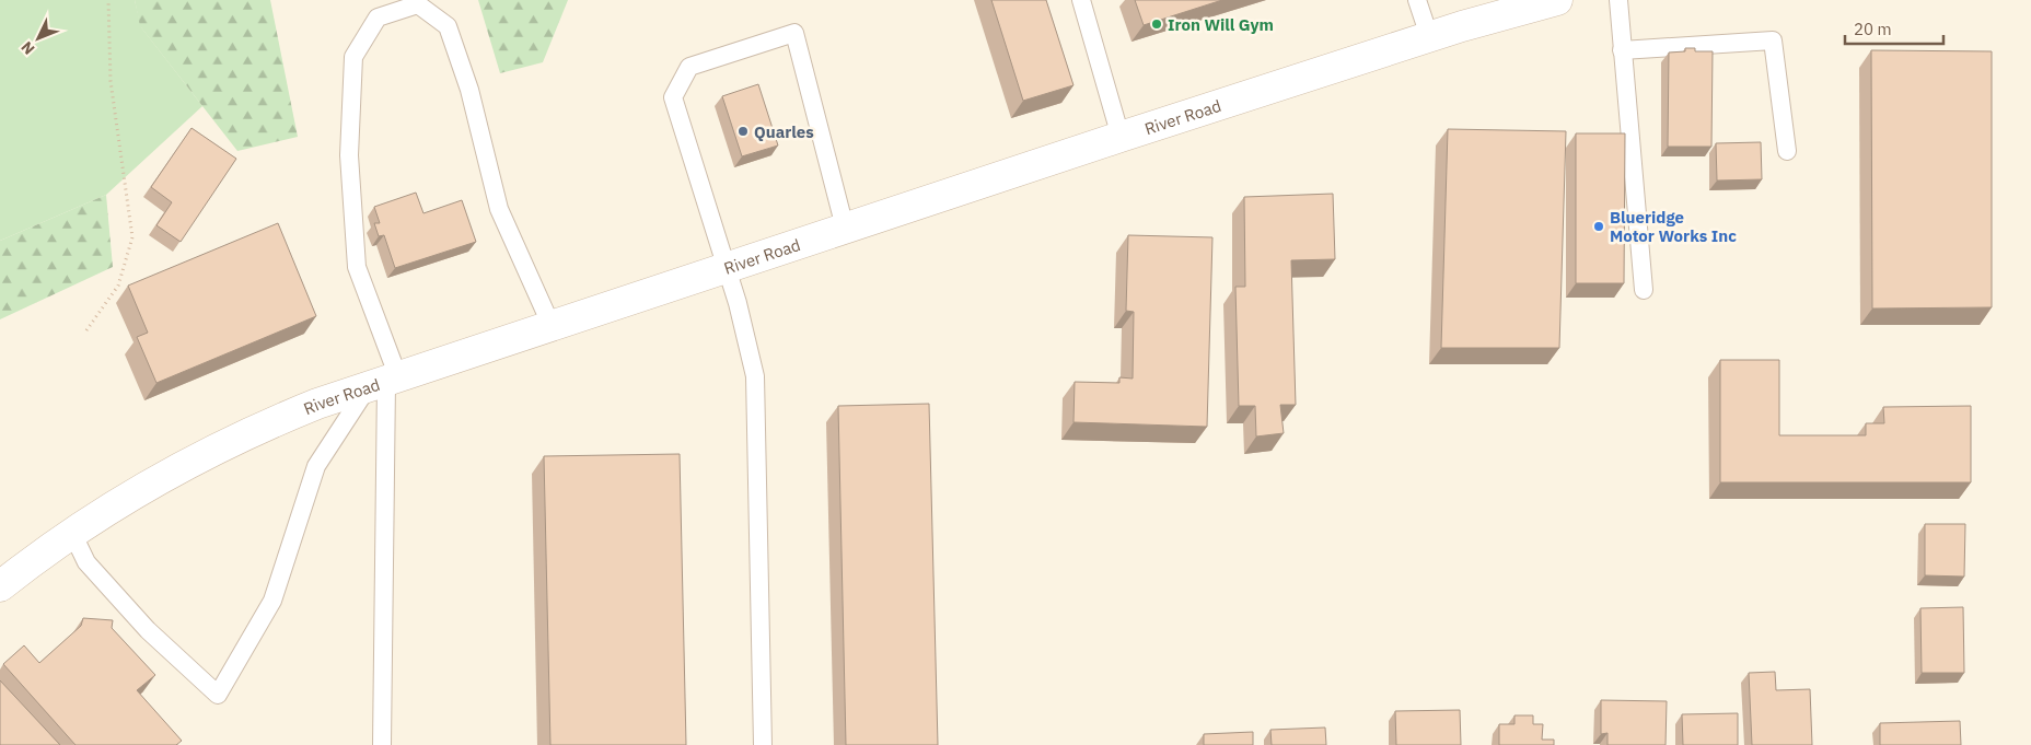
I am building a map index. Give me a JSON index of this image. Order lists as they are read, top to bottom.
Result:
{
  "streets": {
    "street": ["River Road"]
  },
  "places": ["Iron Will Gym", "Quarles", "Blueridge Motor Works Inc"],
  "scale_bar": "20 m",
  "north": "bottom left"
}
